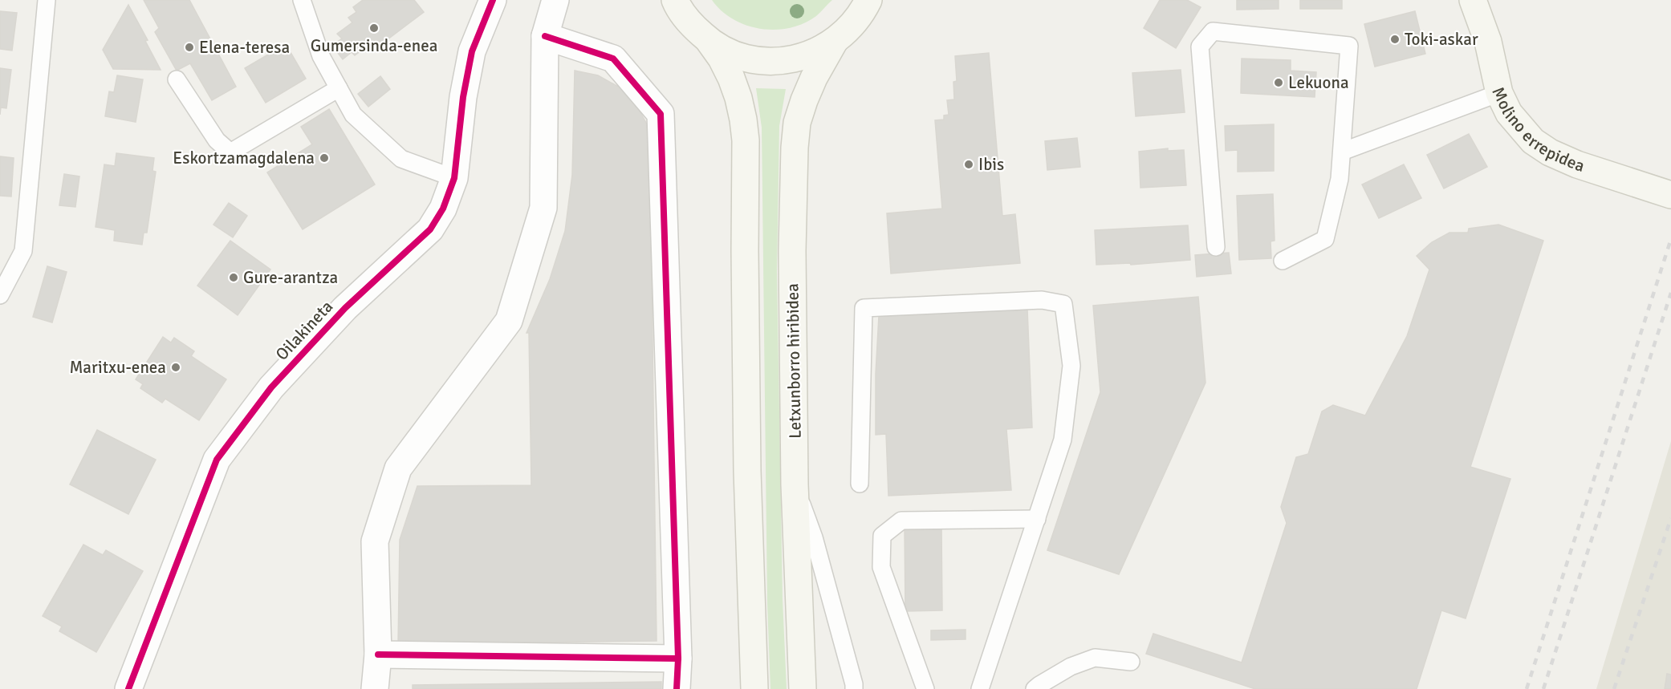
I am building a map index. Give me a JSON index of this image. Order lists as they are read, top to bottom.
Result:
{
  "streets": {
    "main road": ["Molino errepidea", "Letxunborro hiribidea"],
    "street": ["Oilakineta"]
  },
  "places": [
    "Gumersinda-enea",
    "Toki-askar",
    "Elena-teresa",
    "Lekuona",
    "Eskortzamagdalena",
    "Ibis",
    "Gure-arantza",
    "Maritxu-enea"
  ]
}
